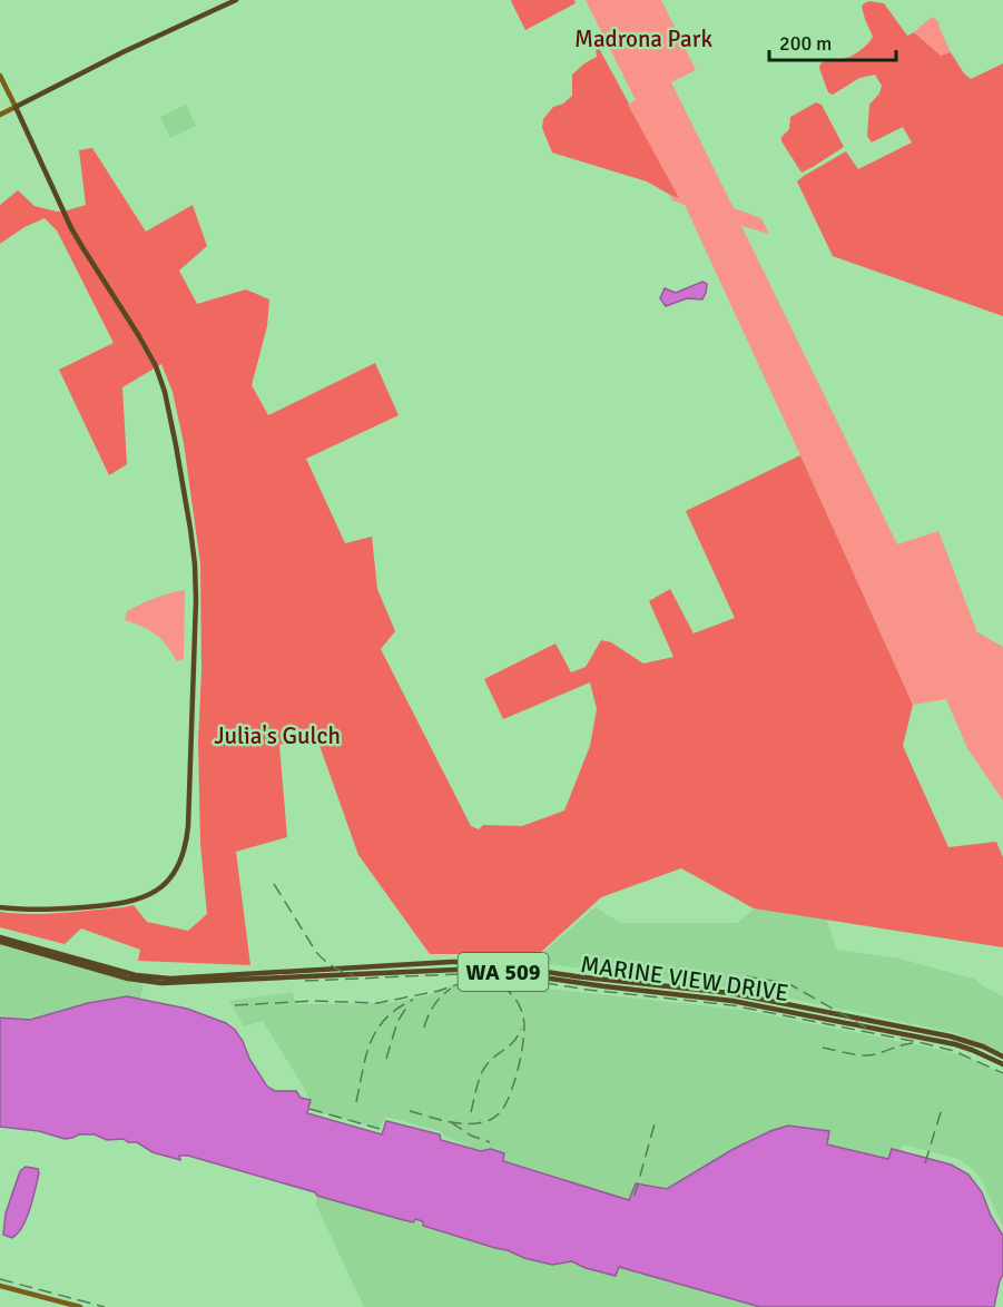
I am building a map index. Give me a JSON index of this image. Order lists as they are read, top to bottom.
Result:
{
  "streets": {
    "main road": ["WA 509", "MARINE VIEW DRIVE"]
  },
  "parks": ["Madrona Park", "Julia's Gulch"],
  "scale_bar": "200 m"
}
